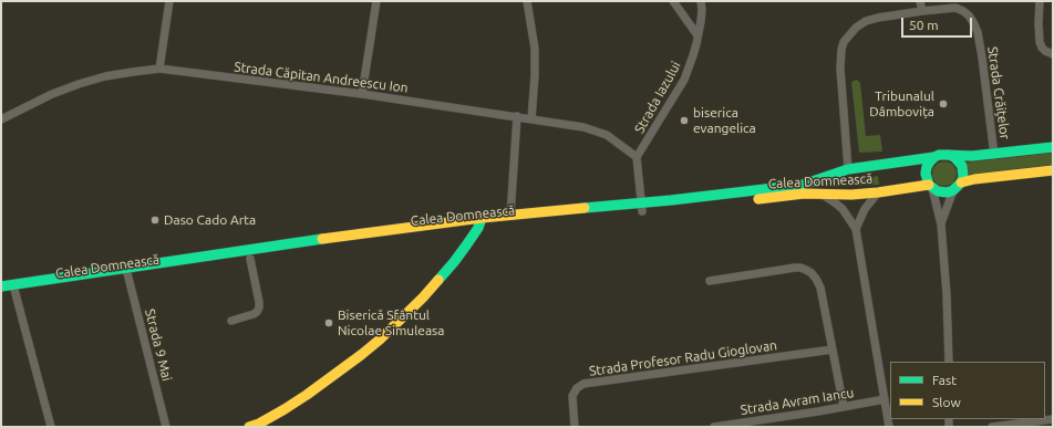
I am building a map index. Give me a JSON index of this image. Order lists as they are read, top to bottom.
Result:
{
  "streets": {
    "main road": ["Calea Domnească"],
    "street": [
      "Strada Căpitan Andreescu Ion",
      "Strada Crăițelor",
      "Strada Iazului",
      "Strada 9 Mai",
      "Strada Profesor Radu Gioglovan",
      "Strada Avram Iancu"
    ]
  },
  "crossings": [
    ["Strada Căpitan Andreescu Ion", "Strada Iazului"],
    ["Strada Crăițelor", "Calea Domnească"],
    ["Calea Domnească", "Strada 9 Mai"]
  ],
  "places": [
    "Tribunalul Dâmbovița",
    "biserica evangelica",
    "Daso Cado Arta",
    "Biserică Sfântul Nicolae Simuleasa"
  ],
  "legend": ["Fast", "Slow"],
  "scale_bar": "50 m"
}
